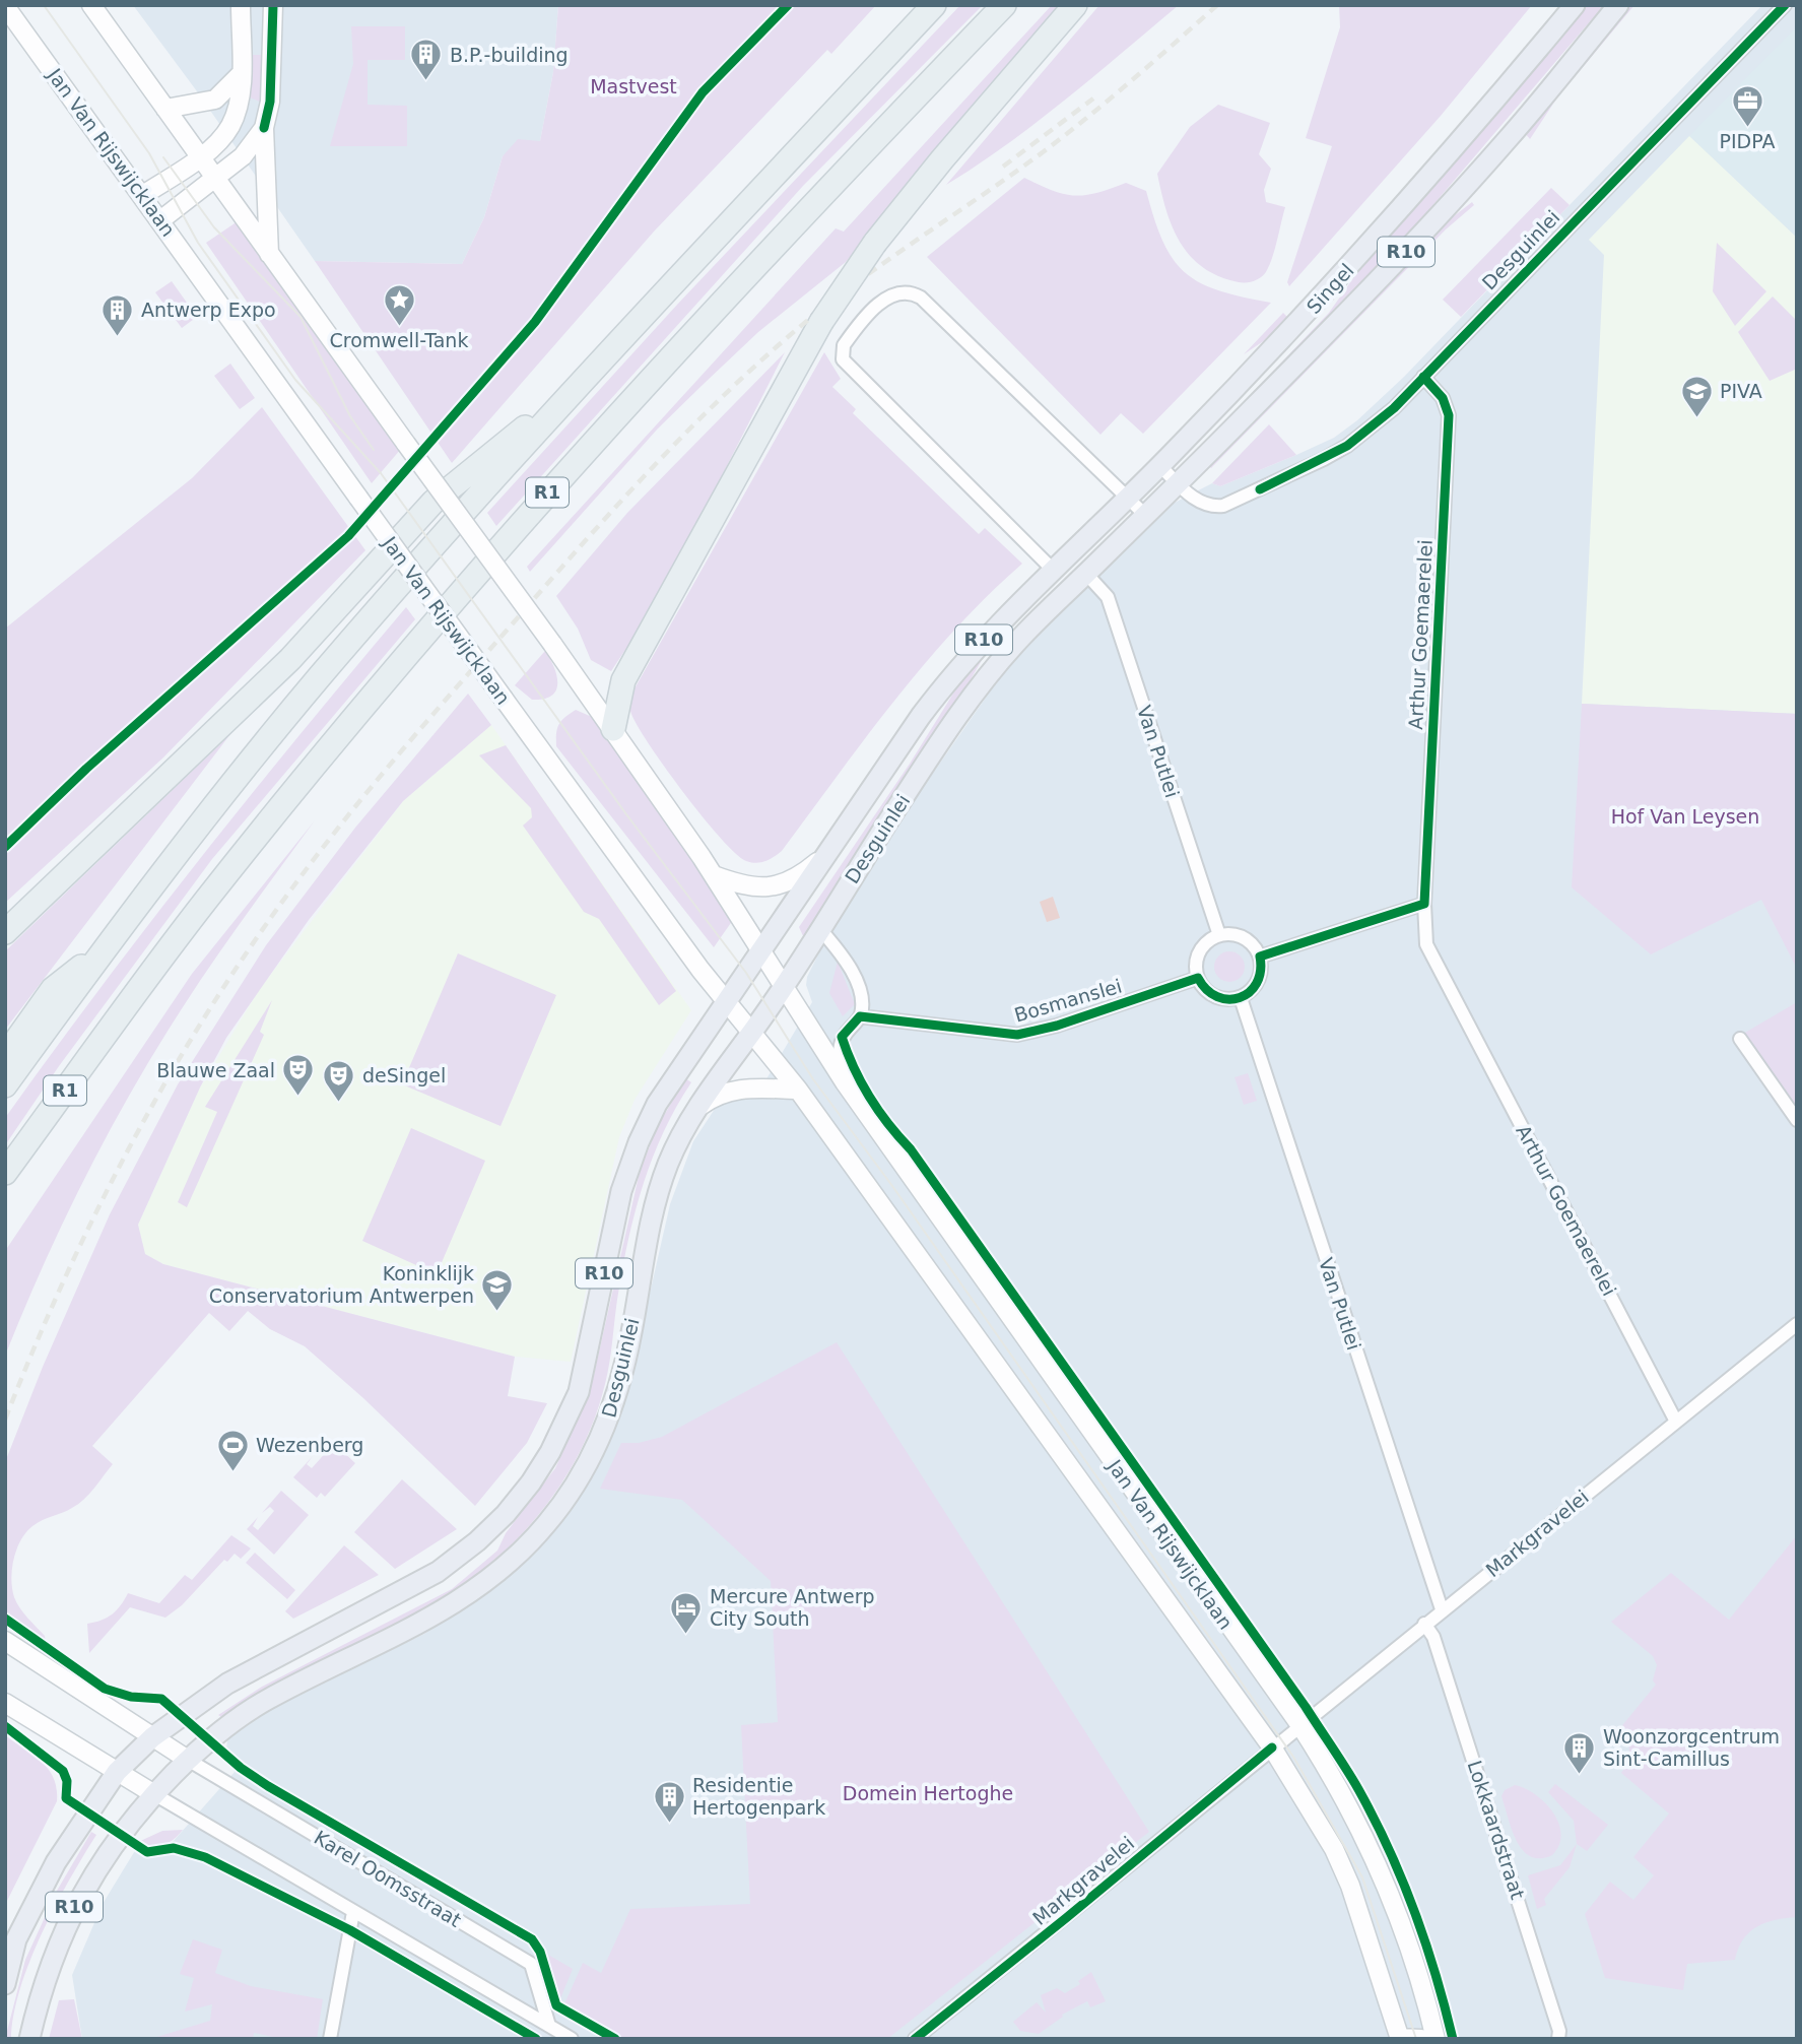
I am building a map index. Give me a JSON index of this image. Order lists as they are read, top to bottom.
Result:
{
  "streets": {
    "highway": ["R1"],
    "main road": [
      "Jan Van Rijswijcklaan",
      "Desguinlei",
      "R10",
      "Singel"
    ],
    "street": [
      "Arthur Goemaerelei",
      "Van Putlei",
      "Bosmanslei",
      "Markgravelei",
      "Lokkaardstraat",
      "Karel Oomsstraat"
    ]
  },
  "crossings": [
    ["Jan Van Rijswijcklaan", "Desguinlei"],
    ["Jan Van Rijswijcklaan", "Bosmanslei"],
    ["Jan Van Rijswijcklaan", "Markgravelei"],
    ["Desguinlei", "Singel"],
    ["Desguinlei", "Arthur Goemaerelei"],
    ["Desguinlei", "Van Putlei"],
    ["Desguinlei", "Karel Oomsstraat"],
    ["Arthur Goemaerelei", "Markgravelei"],
    ["Van Putlei", "Bosmanslei"],
    ["Van Putlei", "Markgravelei"],
    ["Markgravelei", "Lokkaardstraat"]
  ],
  "parks": ["Mastvest", "Hof Van Leysen", "Domein Hertoghe"],
  "places": {
    "building": [
      "B.P.-building",
      "Antwerp Expo",
      "Woonzorgcentrum Sint-Camillus",
      "Residentie Hertogenpark"
    ],
    "office": ["PIDPA"],
    "place": ["Cromwell-Tank"],
    "school or university": ["PIVA", "Koninklijk Conservatorium Antwerpen"],
    "theatre": ["Blauwe Zaal", "deSingel"],
    "sports": ["Wezenberg"],
    "hotel": ["Mercure Antwerp City South"]
  }
}
